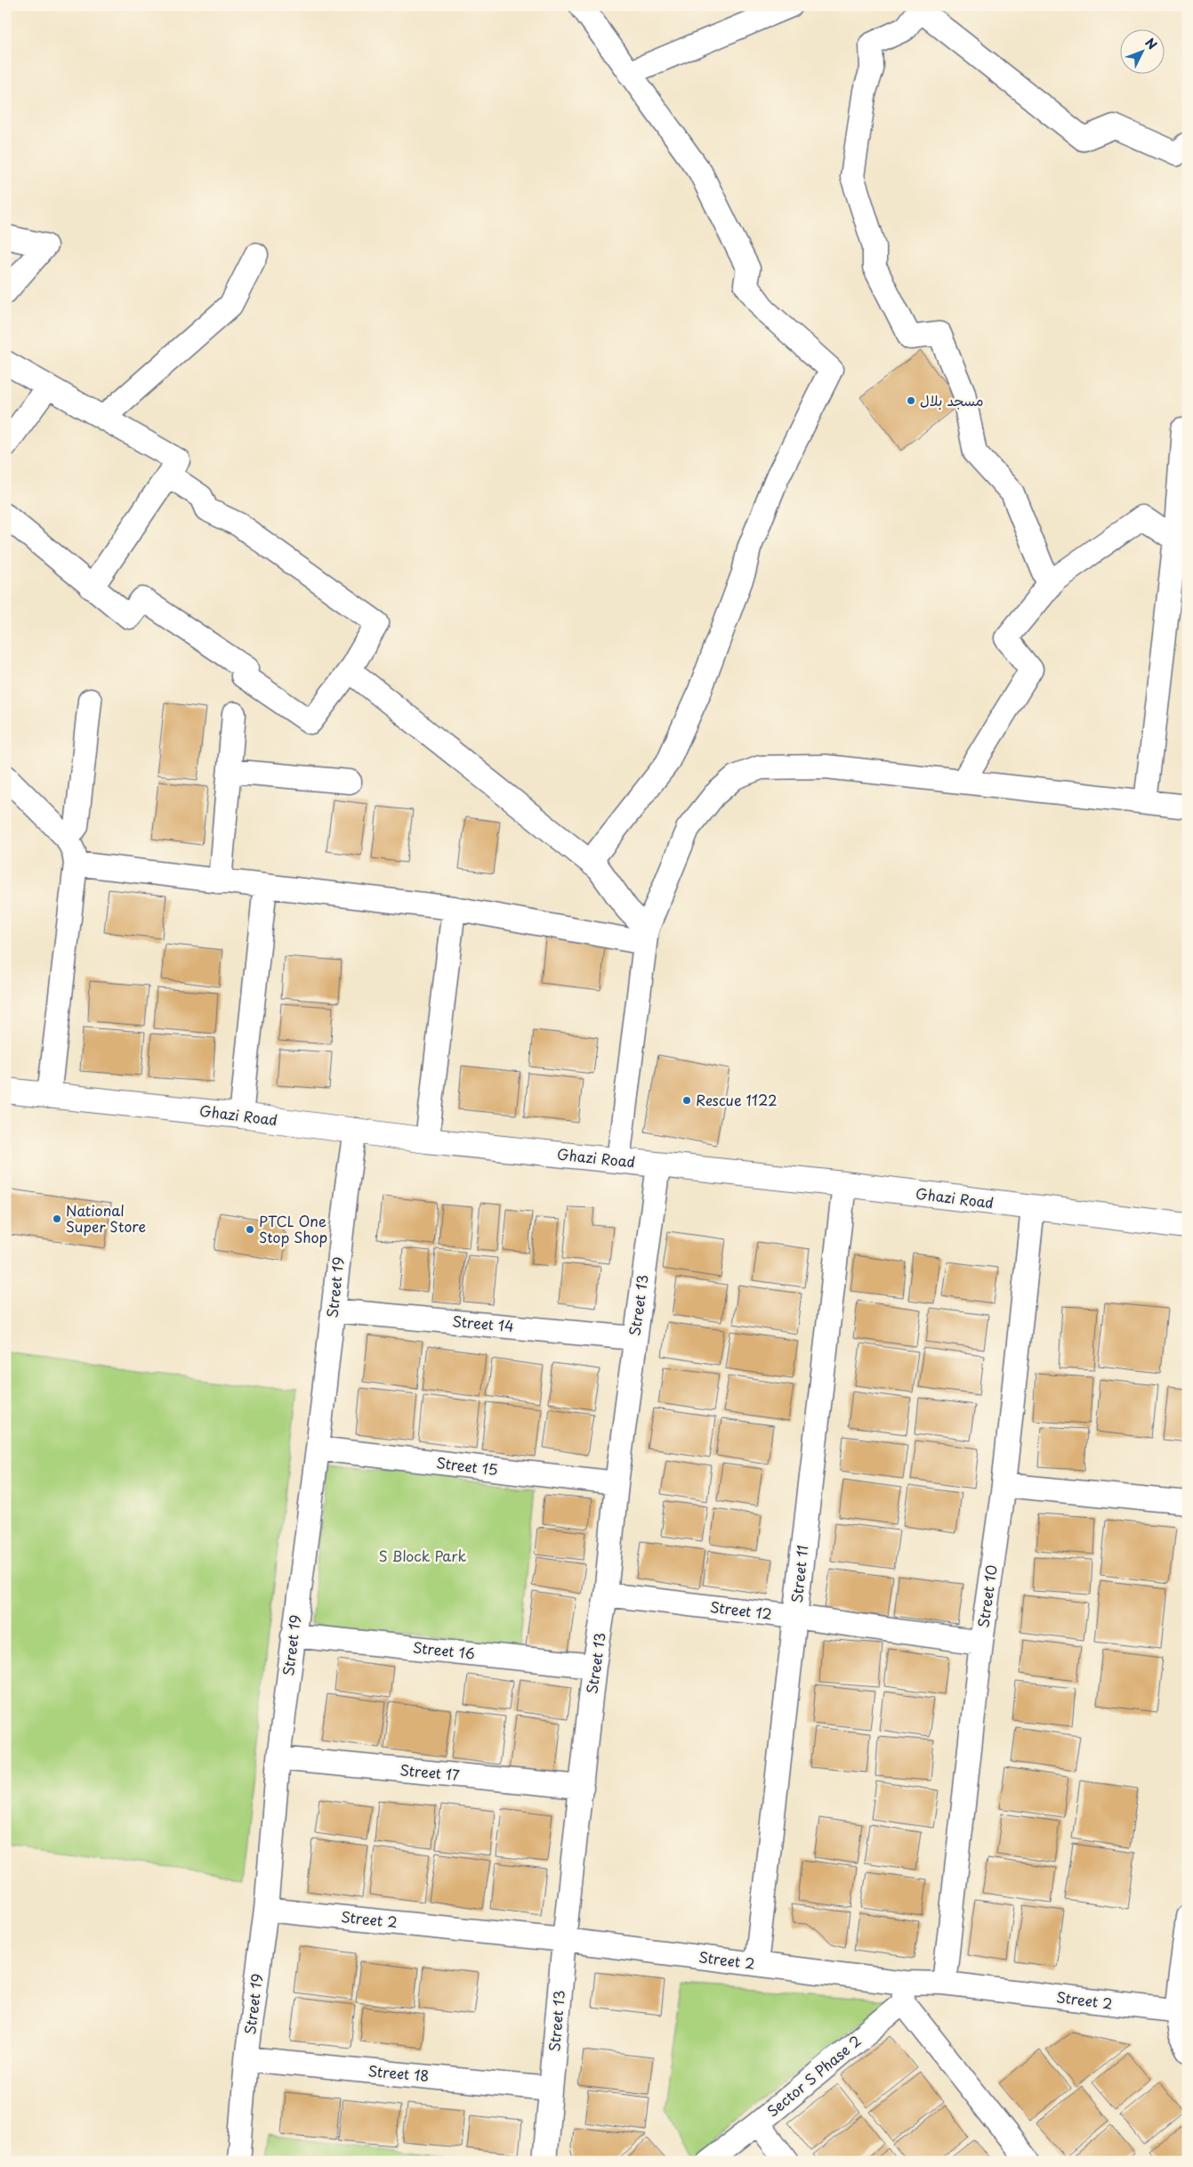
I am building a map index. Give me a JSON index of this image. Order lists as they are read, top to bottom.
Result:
{
  "streets": {
    "main road": ["Ghazi Road"],
    "street": [
      "Street 19",
      "Street 13",
      "Street 14",
      "Street 15",
      "Street 11",
      "Street 10",
      "Street 12",
      "Street 16",
      "Street 17",
      "Street 2",
      "Street 18",
      "Sector S Phase 2"
    ]
  },
  "crossings": [
    ["Ghazi Road", "Street 19"],
    ["Ghazi Road", "Street 13"],
    ["Ghazi Road", "Street 11"],
    ["Ghazi Road", "Street 10"],
    ["Street 19", "Street 14"],
    ["Street 19", "Street 15"],
    ["Street 19", "Street 16"],
    ["Street 19", "Street 17"],
    ["Street 19", "Street 2"],
    ["Street 19", "Street 18"],
    ["Street 13", "Street 14"],
    ["Street 13", "Street 15"],
    ["Street 13", "Street 12"],
    ["Street 13", "Street 16"],
    ["Street 13", "Street 17"],
    ["Street 13", "Street 2"],
    ["Street 13", "Street 18"],
    ["Street 11", "Street 12"],
    ["Street 11", "Street 2"],
    ["Street 10", "Street 12"],
    ["Street 10", "Street 2"],
    ["Street 2", "Sector S Phase 2"]
  ],
  "parks": ["S Block Park"],
  "places": [
    "مسجد بلال",
    "Rescue 1122",
    "National Super Store",
    "PTCL One Stop Shop"
  ],
  "north": "top right"
}
